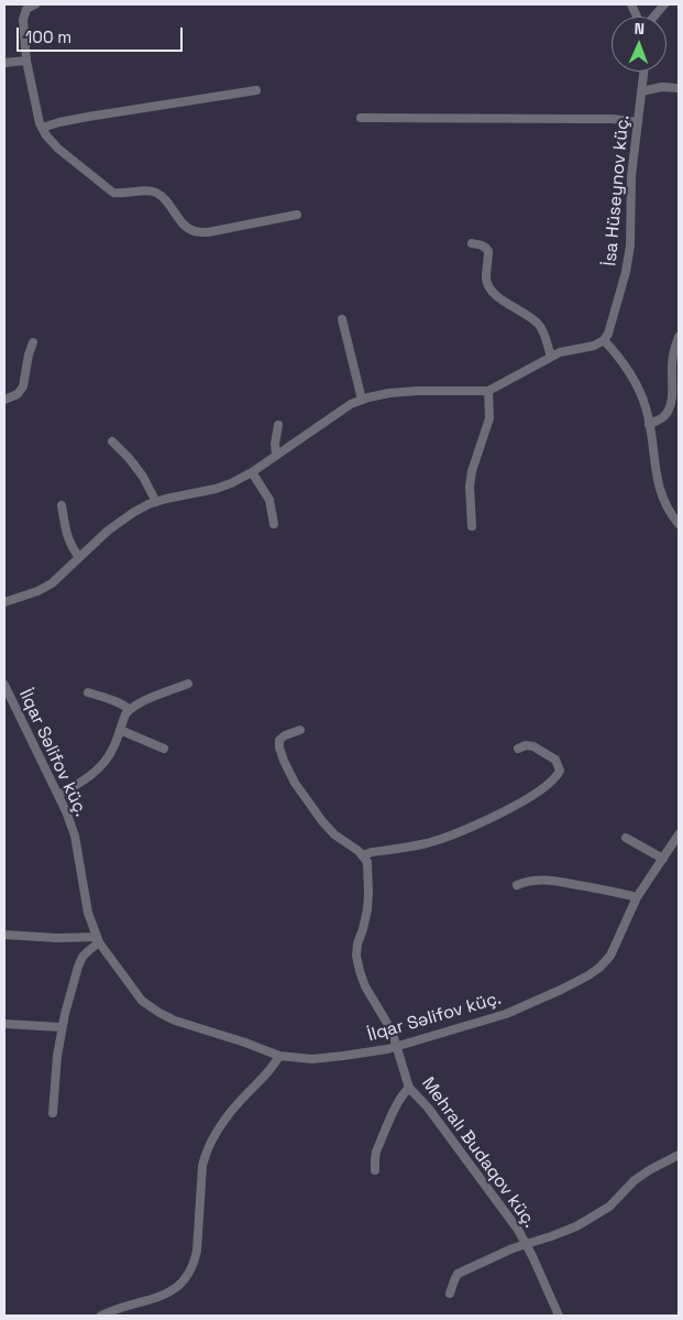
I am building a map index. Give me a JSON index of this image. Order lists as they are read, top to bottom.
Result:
{
  "streets": {
    "street": ["İsa Hüseynov küç.", "İlqar Səlifov küç.", "Mehralı Budaqov küç."]
  },
  "crossings": [
    ["İlqar Səlifov küç.", "Mehralı Budaqov küç."]
  ],
  "scale_bar": "100 m",
  "north": "top"
}
